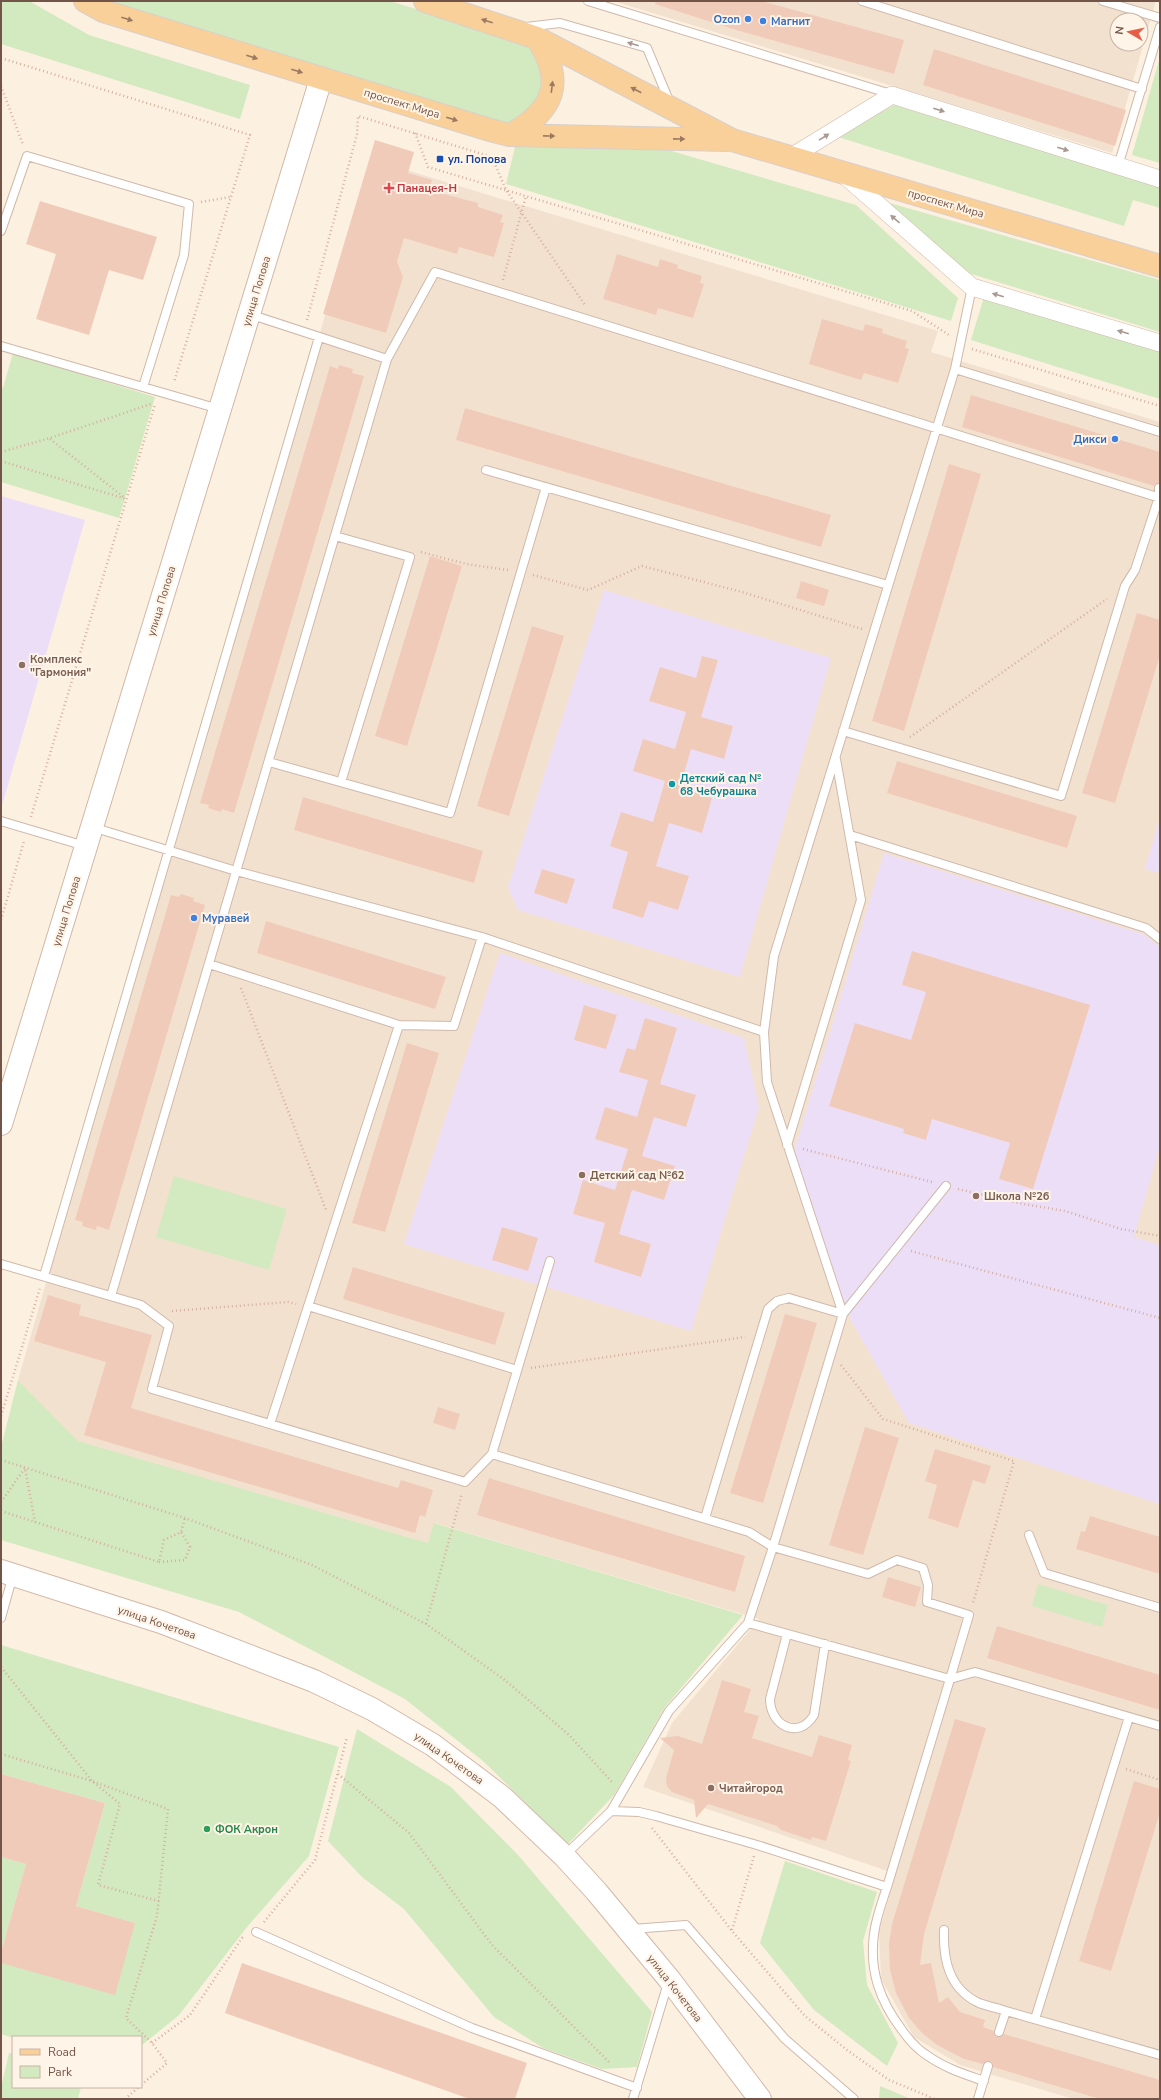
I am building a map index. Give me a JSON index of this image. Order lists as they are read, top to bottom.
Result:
{
  "streets": {
    "main road": ["проспект Мира"],
    "street": ["улица Попова", "улица Кочетова"]
  },
  "crossings": [
    ["проспект Мира", "улица Попова"]
  ],
  "places": {
    "other": [
      "Ozon",
      "Магнит",
      "Дикси",
      "Комплекс \"Гармония\"",
      "Детский сад № 68 Чебурашка",
      "Муравей",
      "Детский сад №62",
      "Школа №26",
      "Читайгород",
      "ФОК Акрон"
    ],
    "transit": ["ул. Попова"],
    "health": ["Панацея-Н"]
  },
  "legend": ["Road", "Park"],
  "north": "left"
}
